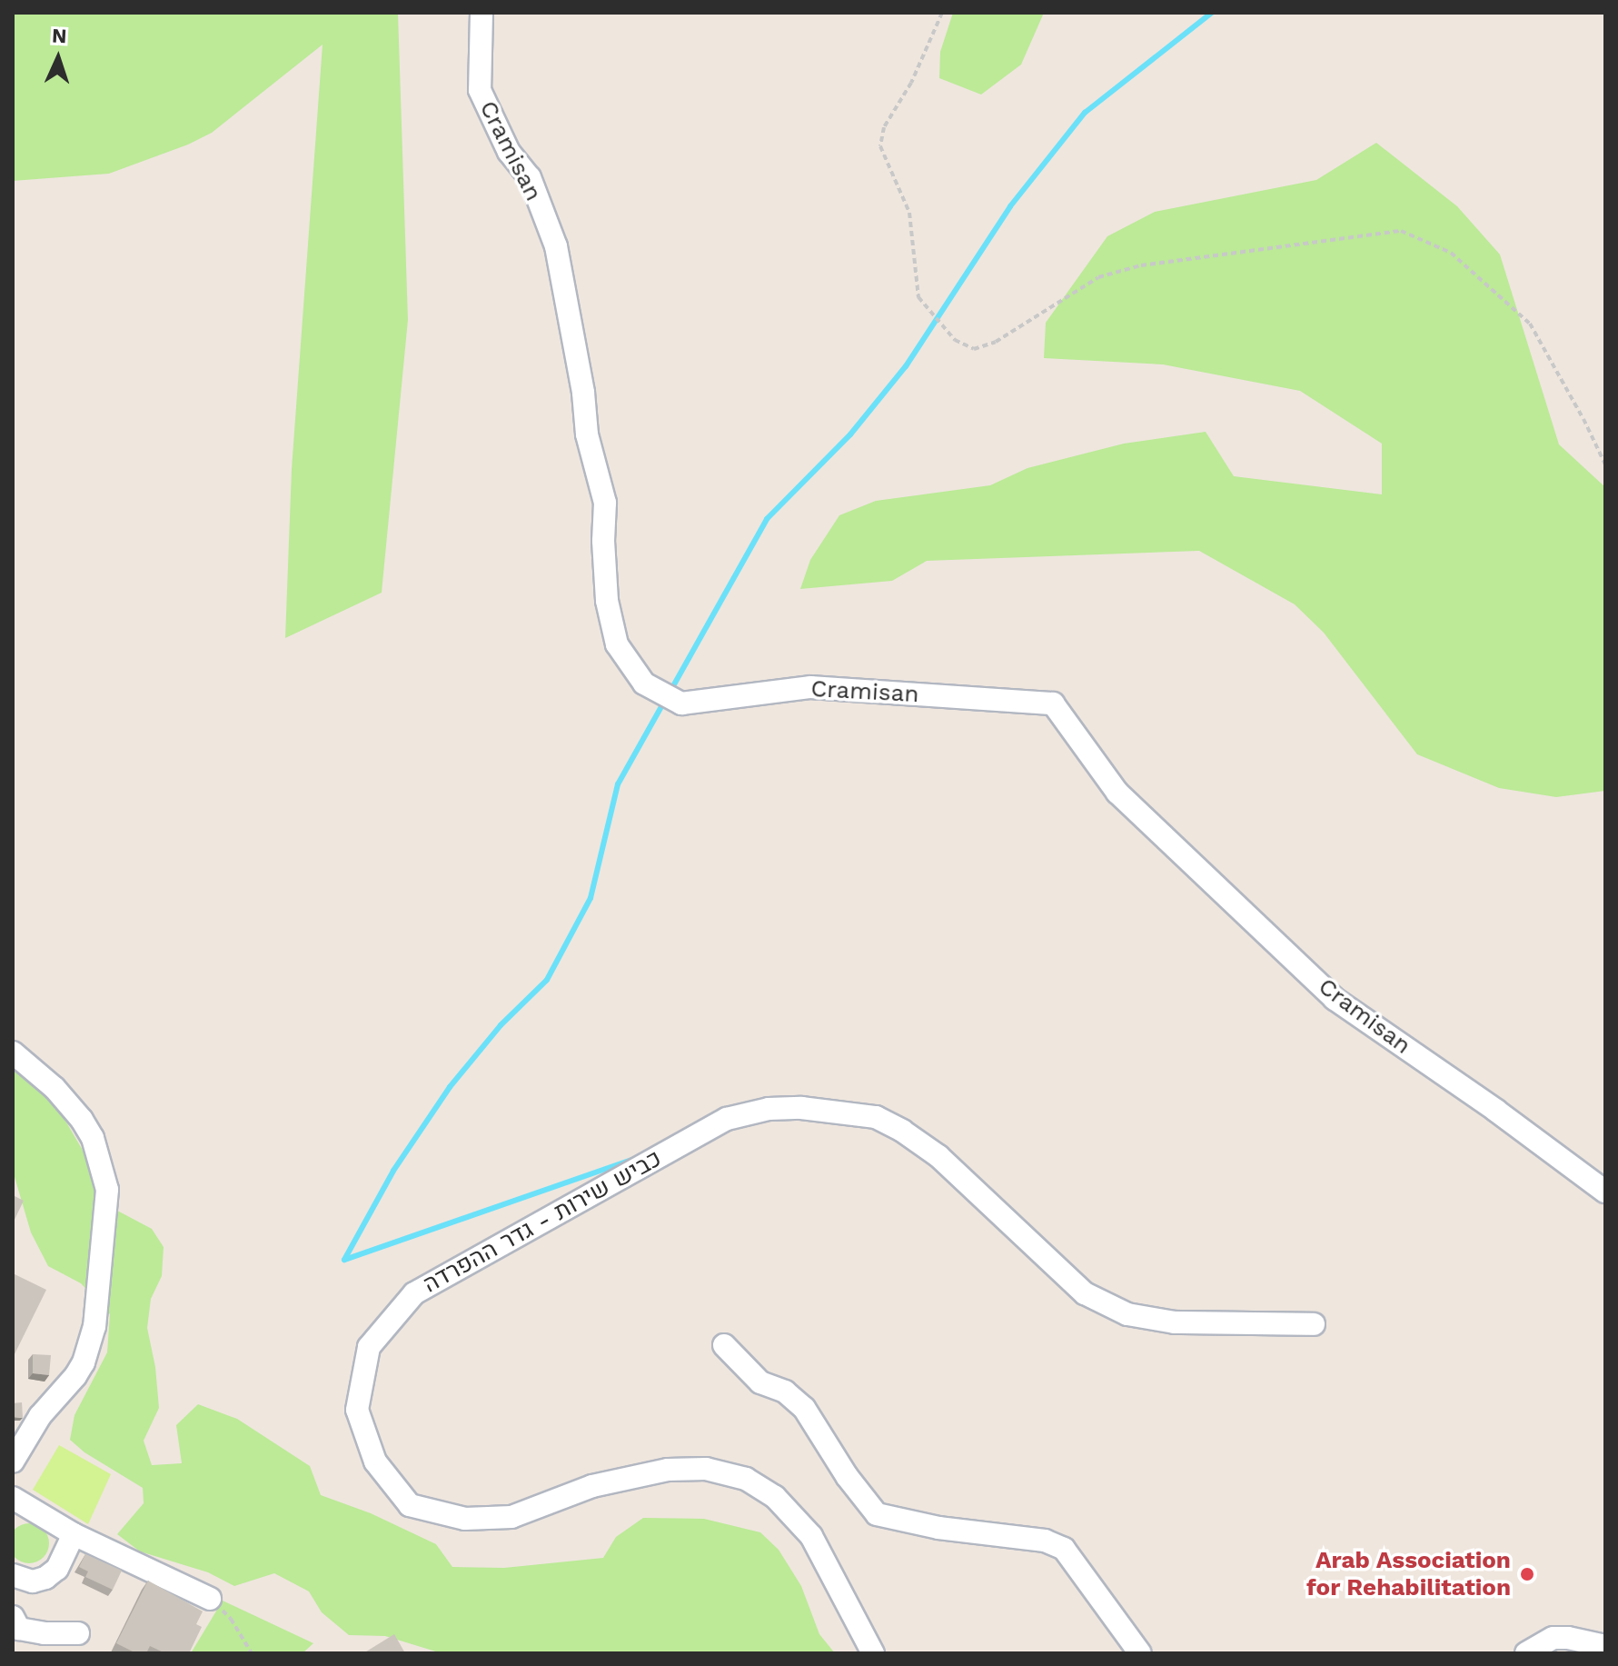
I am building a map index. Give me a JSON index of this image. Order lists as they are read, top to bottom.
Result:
{
  "streets": {
    "street": ["Cramisan", "כביש שירות - גדר ההפרדה"]
  },
  "places": ["Arab Association for Rehabilitation"],
  "north": "top"
}
